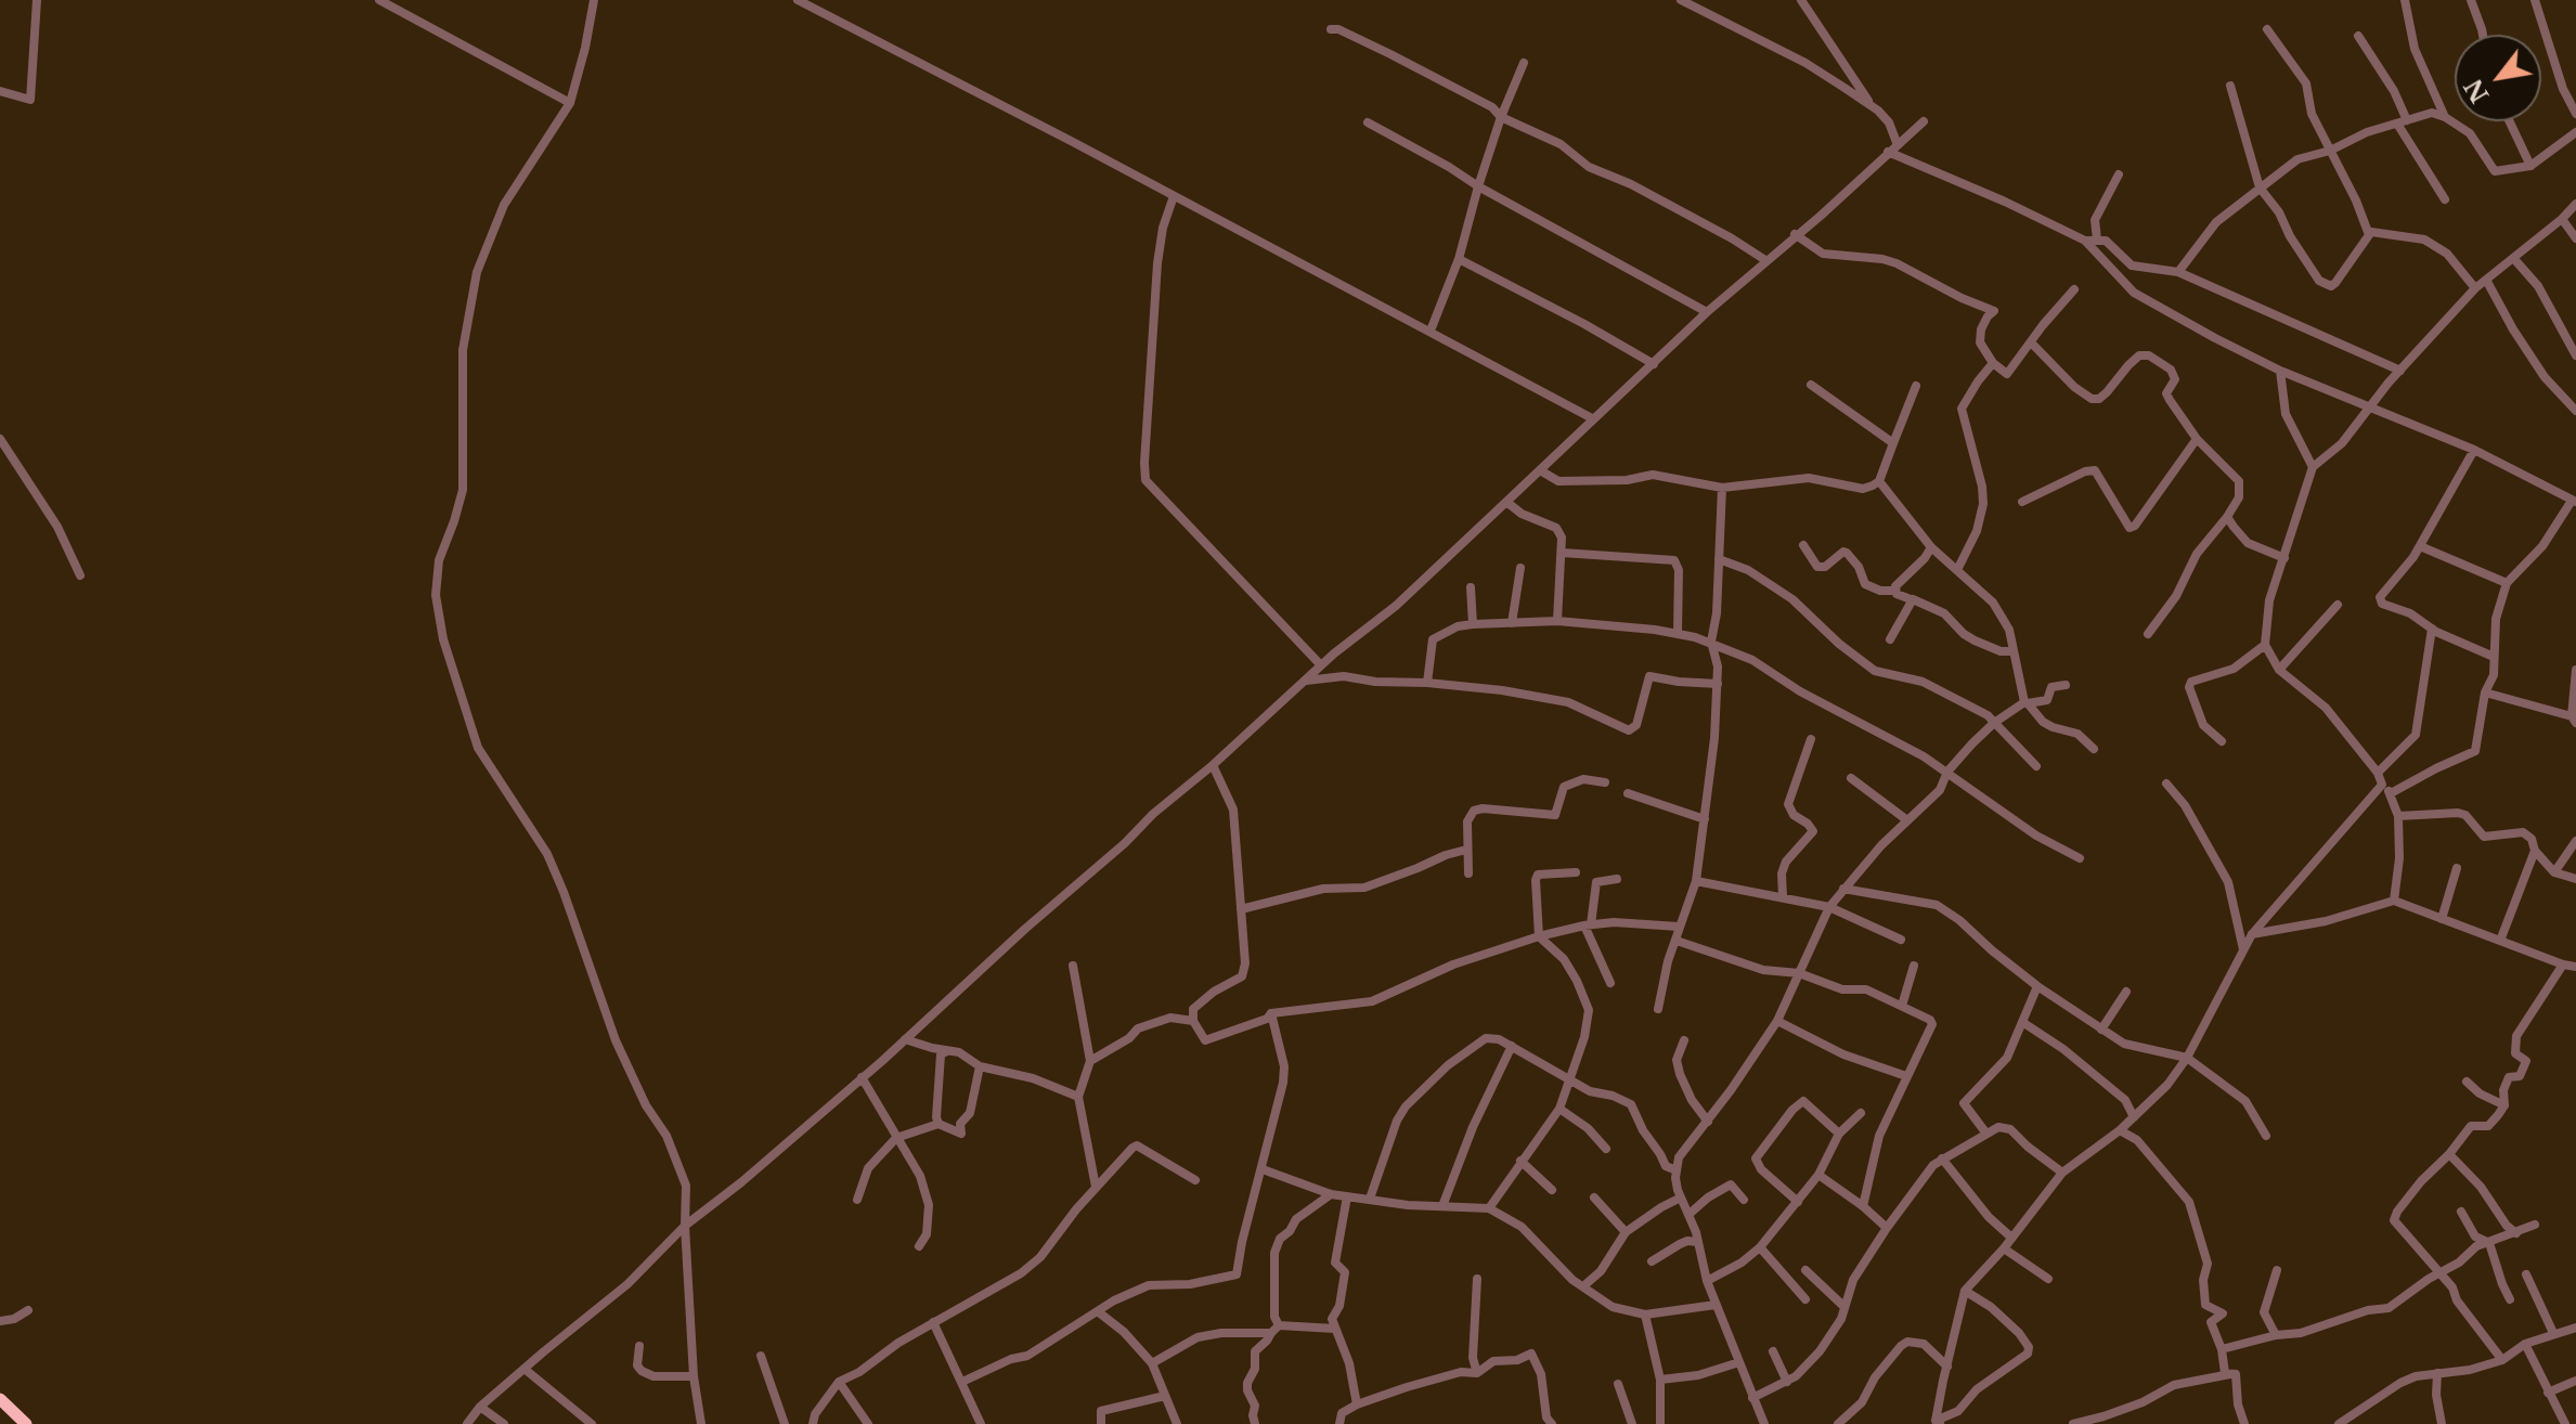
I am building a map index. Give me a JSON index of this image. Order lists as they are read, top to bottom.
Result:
{
  "north": "bottom left"
}
